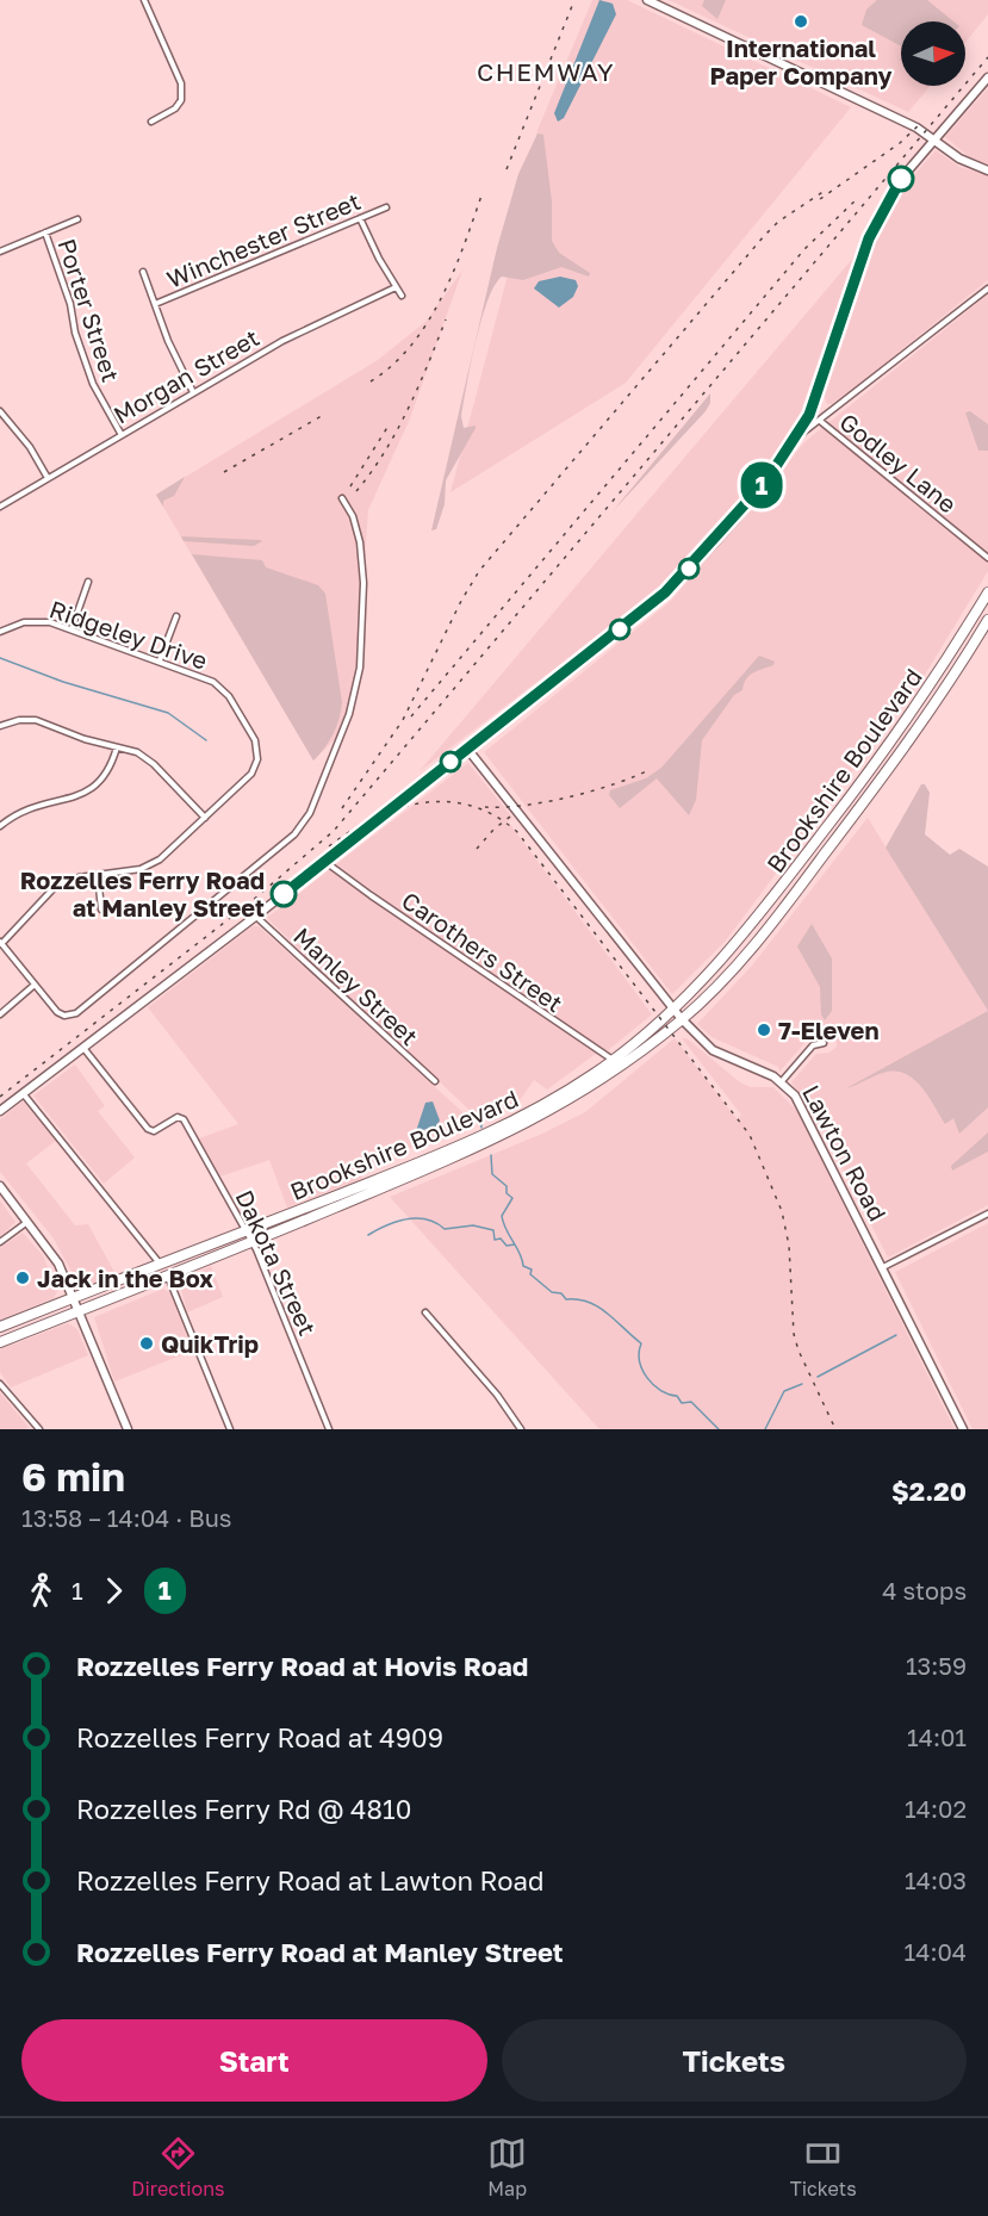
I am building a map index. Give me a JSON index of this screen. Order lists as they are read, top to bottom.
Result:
{
  "streets": {
    "highway": ["Brookshire Boulevard"],
    "street": [
      "Winchester Street",
      "Porter Street",
      "Morgan Street",
      "Godley Lane",
      "Ridgeley Drive",
      "Carothers Street",
      "Manley Street",
      "Lawton Road",
      "Dakota Street"
    ]
  },
  "crossings": [
    ["Porter Street", "Morgan Street"],
    ["Brookshire Boulevard", "Carothers Street"],
    ["Brookshire Boulevard", "Lawton Road"],
    ["Brookshire Boulevard", "Dakota Street"]
  ],
  "districts": ["CHEMWAY"],
  "places": [
    "International Paper Company",
    "Rozzelles Ferry Road at Manley Street",
    "7-Eleven",
    "Jack in the Box",
    "QuikTrip"
  ],
  "lines": ["bus line 1"],
  "north": "right",
  "page": {
    "on_map": "1",
    "heading": ["6 min", "13:58 – 14:04 · Bus", "$2.20"],
    "legs": ["1", "1", "4 stops"],
    "list": [
      {
        "name": "Rozzelles Ferry Road at Hovis Road",
        "value": "13:59"
      },
      {
        "name": "Rozzelles Ferry Road at 4909",
        "value": "14:01"
      },
      {
        "name": "Rozzelles Ferry Rd @ 4810",
        "value": "14:02"
      },
      {
        "name": "Rozzelles Ferry Road at Lawton Road",
        "value": "14:03"
      },
      {
        "name": "Rozzelles Ferry Road at Manley Street",
        "value": "14:04"
      }
    ],
    "buttons": ["Start", "Tickets"],
    "tabs": ["Directions", "Map", "Tickets"]
  }
}
